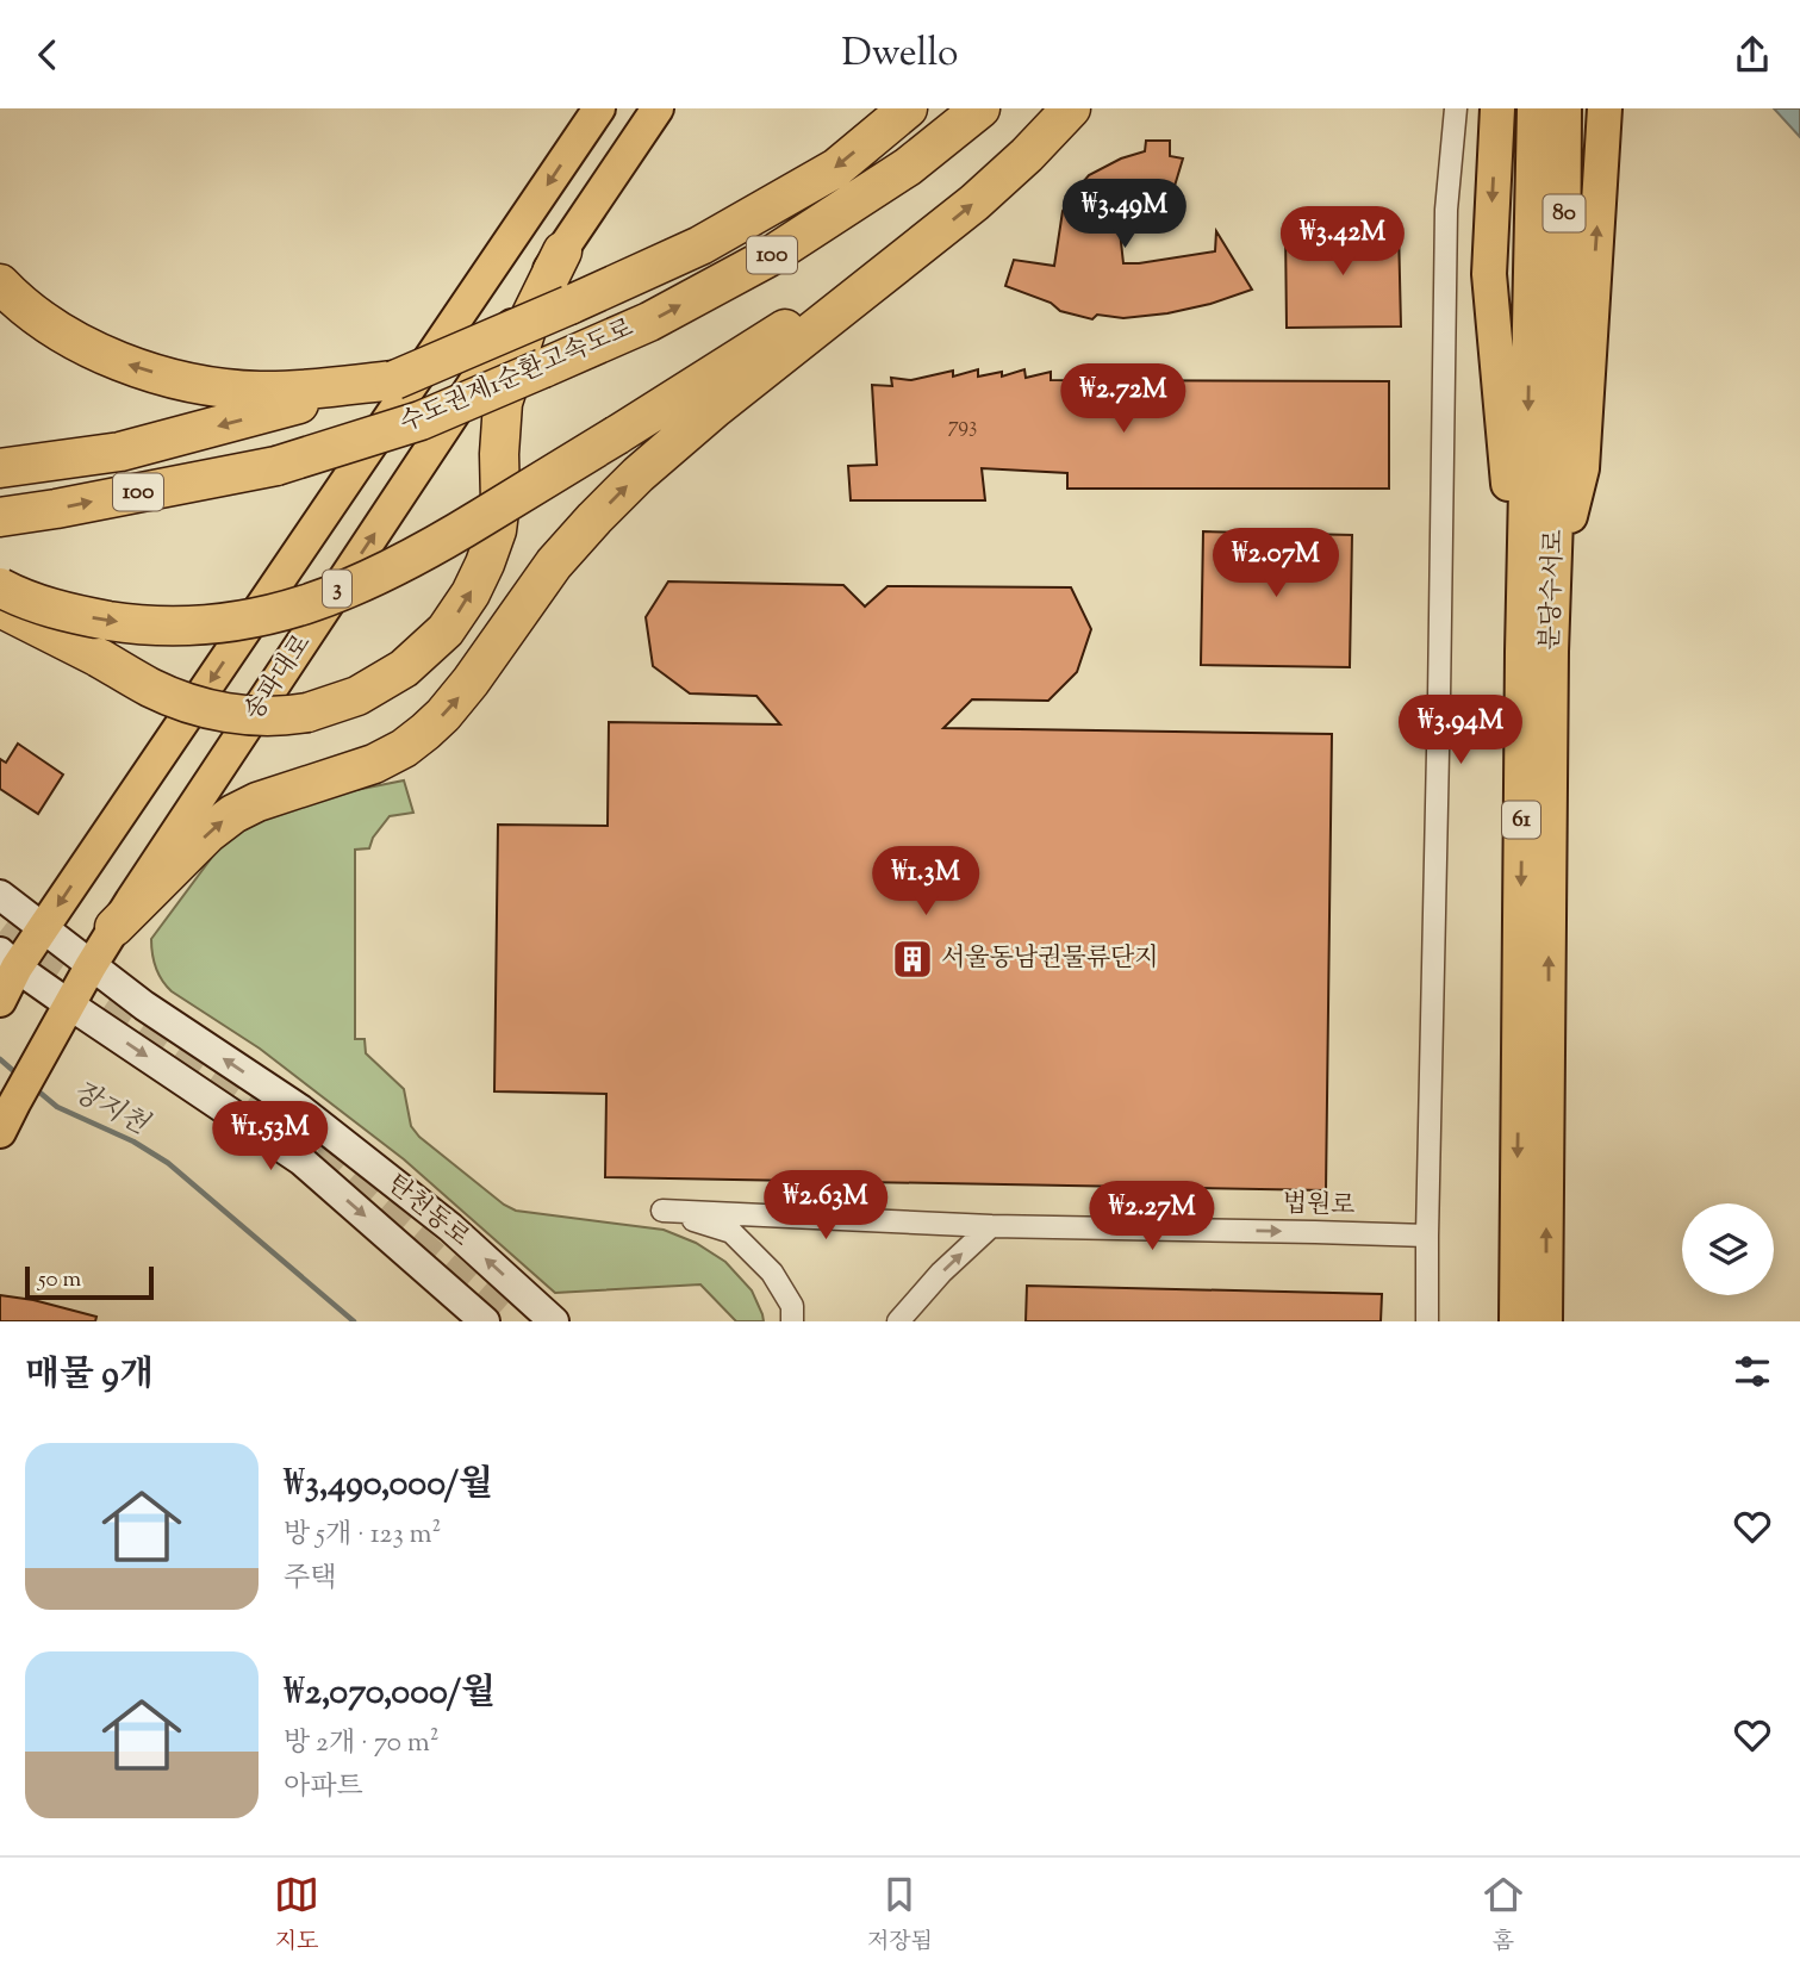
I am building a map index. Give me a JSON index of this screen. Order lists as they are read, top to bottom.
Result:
{
  "streets": {
    "highway": [
      "80",
      "100",
      "수도권제1순환고속도로",
      "분당수서로",
      "61"
    ],
    "main road": ["3", "송파대로", "탄천동로"],
    "street": ["법원로"]
  },
  "crossings": [
    ["3", "탄천동로"],
    ["송파대로", "탄천동로"]
  ],
  "one_way": ["법원로"],
  "water": ["장지천"],
  "places": {
    "building": ["서울동남권물류단지"]
  },
  "house_numbers": ["793"],
  "scale_bar": "50 m",
  "page": {
    "header": "Dwello",
    "price": [
      "₩3.49M",
      "₩3.42M",
      "₩2.72M",
      "₩2.07M",
      "₩3.94M",
      "₩1.3M",
      "₩1.53M",
      "₩2.63M",
      "₩2.27M"
    ],
    "scale": "50 m",
    "heading": "매물 9개",
    "list": [
      {
        "name": "₩3,490,000/월",
        "note": "방 5개 · 123 m² · 주택"
      },
      {
        "name": "₩2,070,000/월",
        "note": "방 2개 · 70 m² · 아파트"
      }
    ],
    "tabs": ["지도", "저장됨", "홈"]
  }
}
